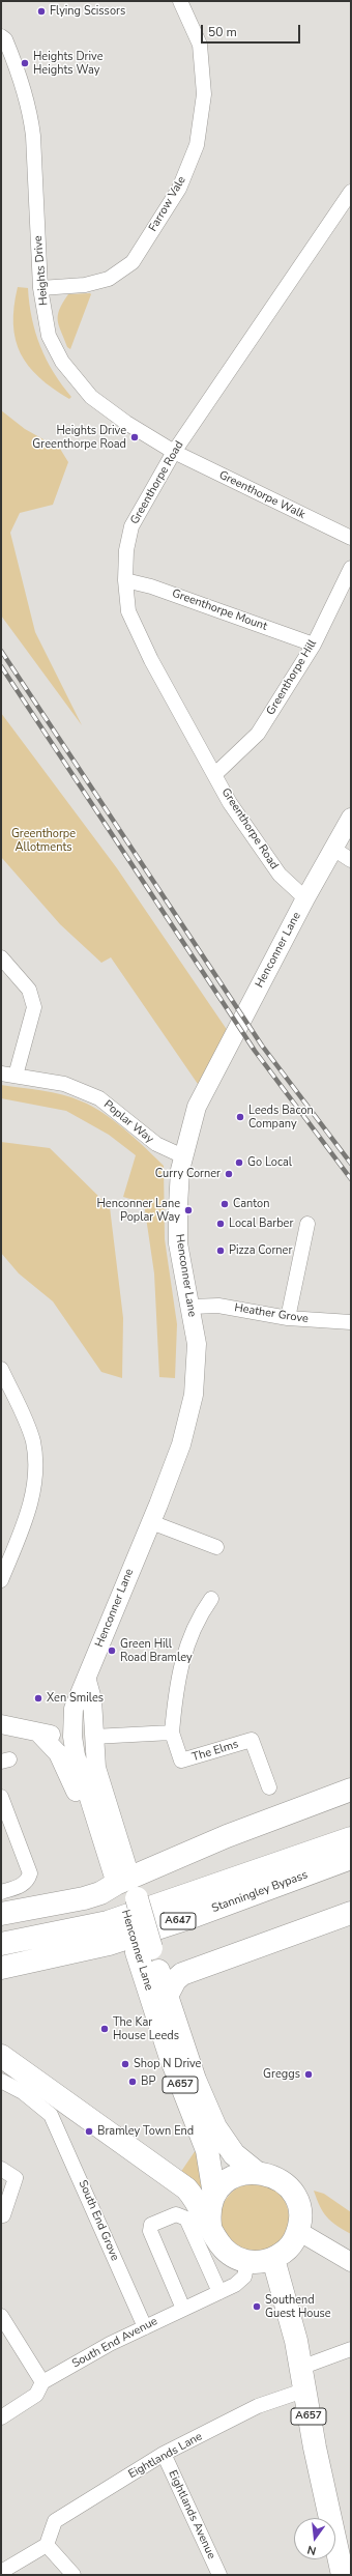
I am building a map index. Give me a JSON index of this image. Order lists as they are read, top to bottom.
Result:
{
  "streets": {
    "main road": [
      "Henconner Lane",
      "Stanningley Bypass",
      "A647",
      "A657"
    ],
    "street": [
      "Farrow Vale",
      "Heights Drive",
      "Greenthorpe Road",
      "Greenthorpe Walk",
      "Greenthorpe Mount",
      "Greenthorpe Hill",
      "Poplar Way",
      "Heather Grove",
      "The Elms",
      "South End Grove",
      "South End Avenue",
      "Eightlands Lane",
      "Eightlands Avenue"
    ]
  },
  "crossings": [
    ["Farrow Vale", "Heights Drive"],
    ["Heights Drive", "Greenthorpe Road"],
    ["Heights Drive", "Greenthorpe Walk"],
    ["Greenthorpe Road", "Greenthorpe Walk"],
    ["Greenthorpe Road", "Greenthorpe Mount"],
    ["Greenthorpe Road", "Greenthorpe Hill"],
    ["Greenthorpe Road", "Henconner Lane"],
    ["Greenthorpe Mount", "Greenthorpe Hill"],
    ["Henconner Lane", "Poplar Way"],
    ["Henconner Lane", "Heather Grove"],
    ["Henconner Lane", "A657"],
    ["Henconner Lane", "South End Avenue"],
    ["A657", "South End Avenue"],
    ["A657", "Eightlands Lane"],
    ["South End Grove", "South End Avenue"],
    ["Eightlands Lane", "Eightlands Avenue"]
  ],
  "parks": ["Greenthorpe Allotments"],
  "places": [
    "Flying Scissors",
    "Heights Drive Heights Way",
    "Heights Drive Greenthorpe Road",
    "Leeds Bacon Company",
    "Go Local",
    "Curry Corner",
    "Canton",
    "Henconner Lane Poplar Way",
    "Local Barber",
    "Pizza Corner",
    "Green Hill Road Bramley",
    "Xen Smiles",
    "The Kar House Leeds",
    "Shop N Drive",
    "Greggs",
    "BP",
    "Bramley Town End",
    "Southend Guest House"
  ],
  "scale_bar": "50 m",
  "north": "bottom"
}
